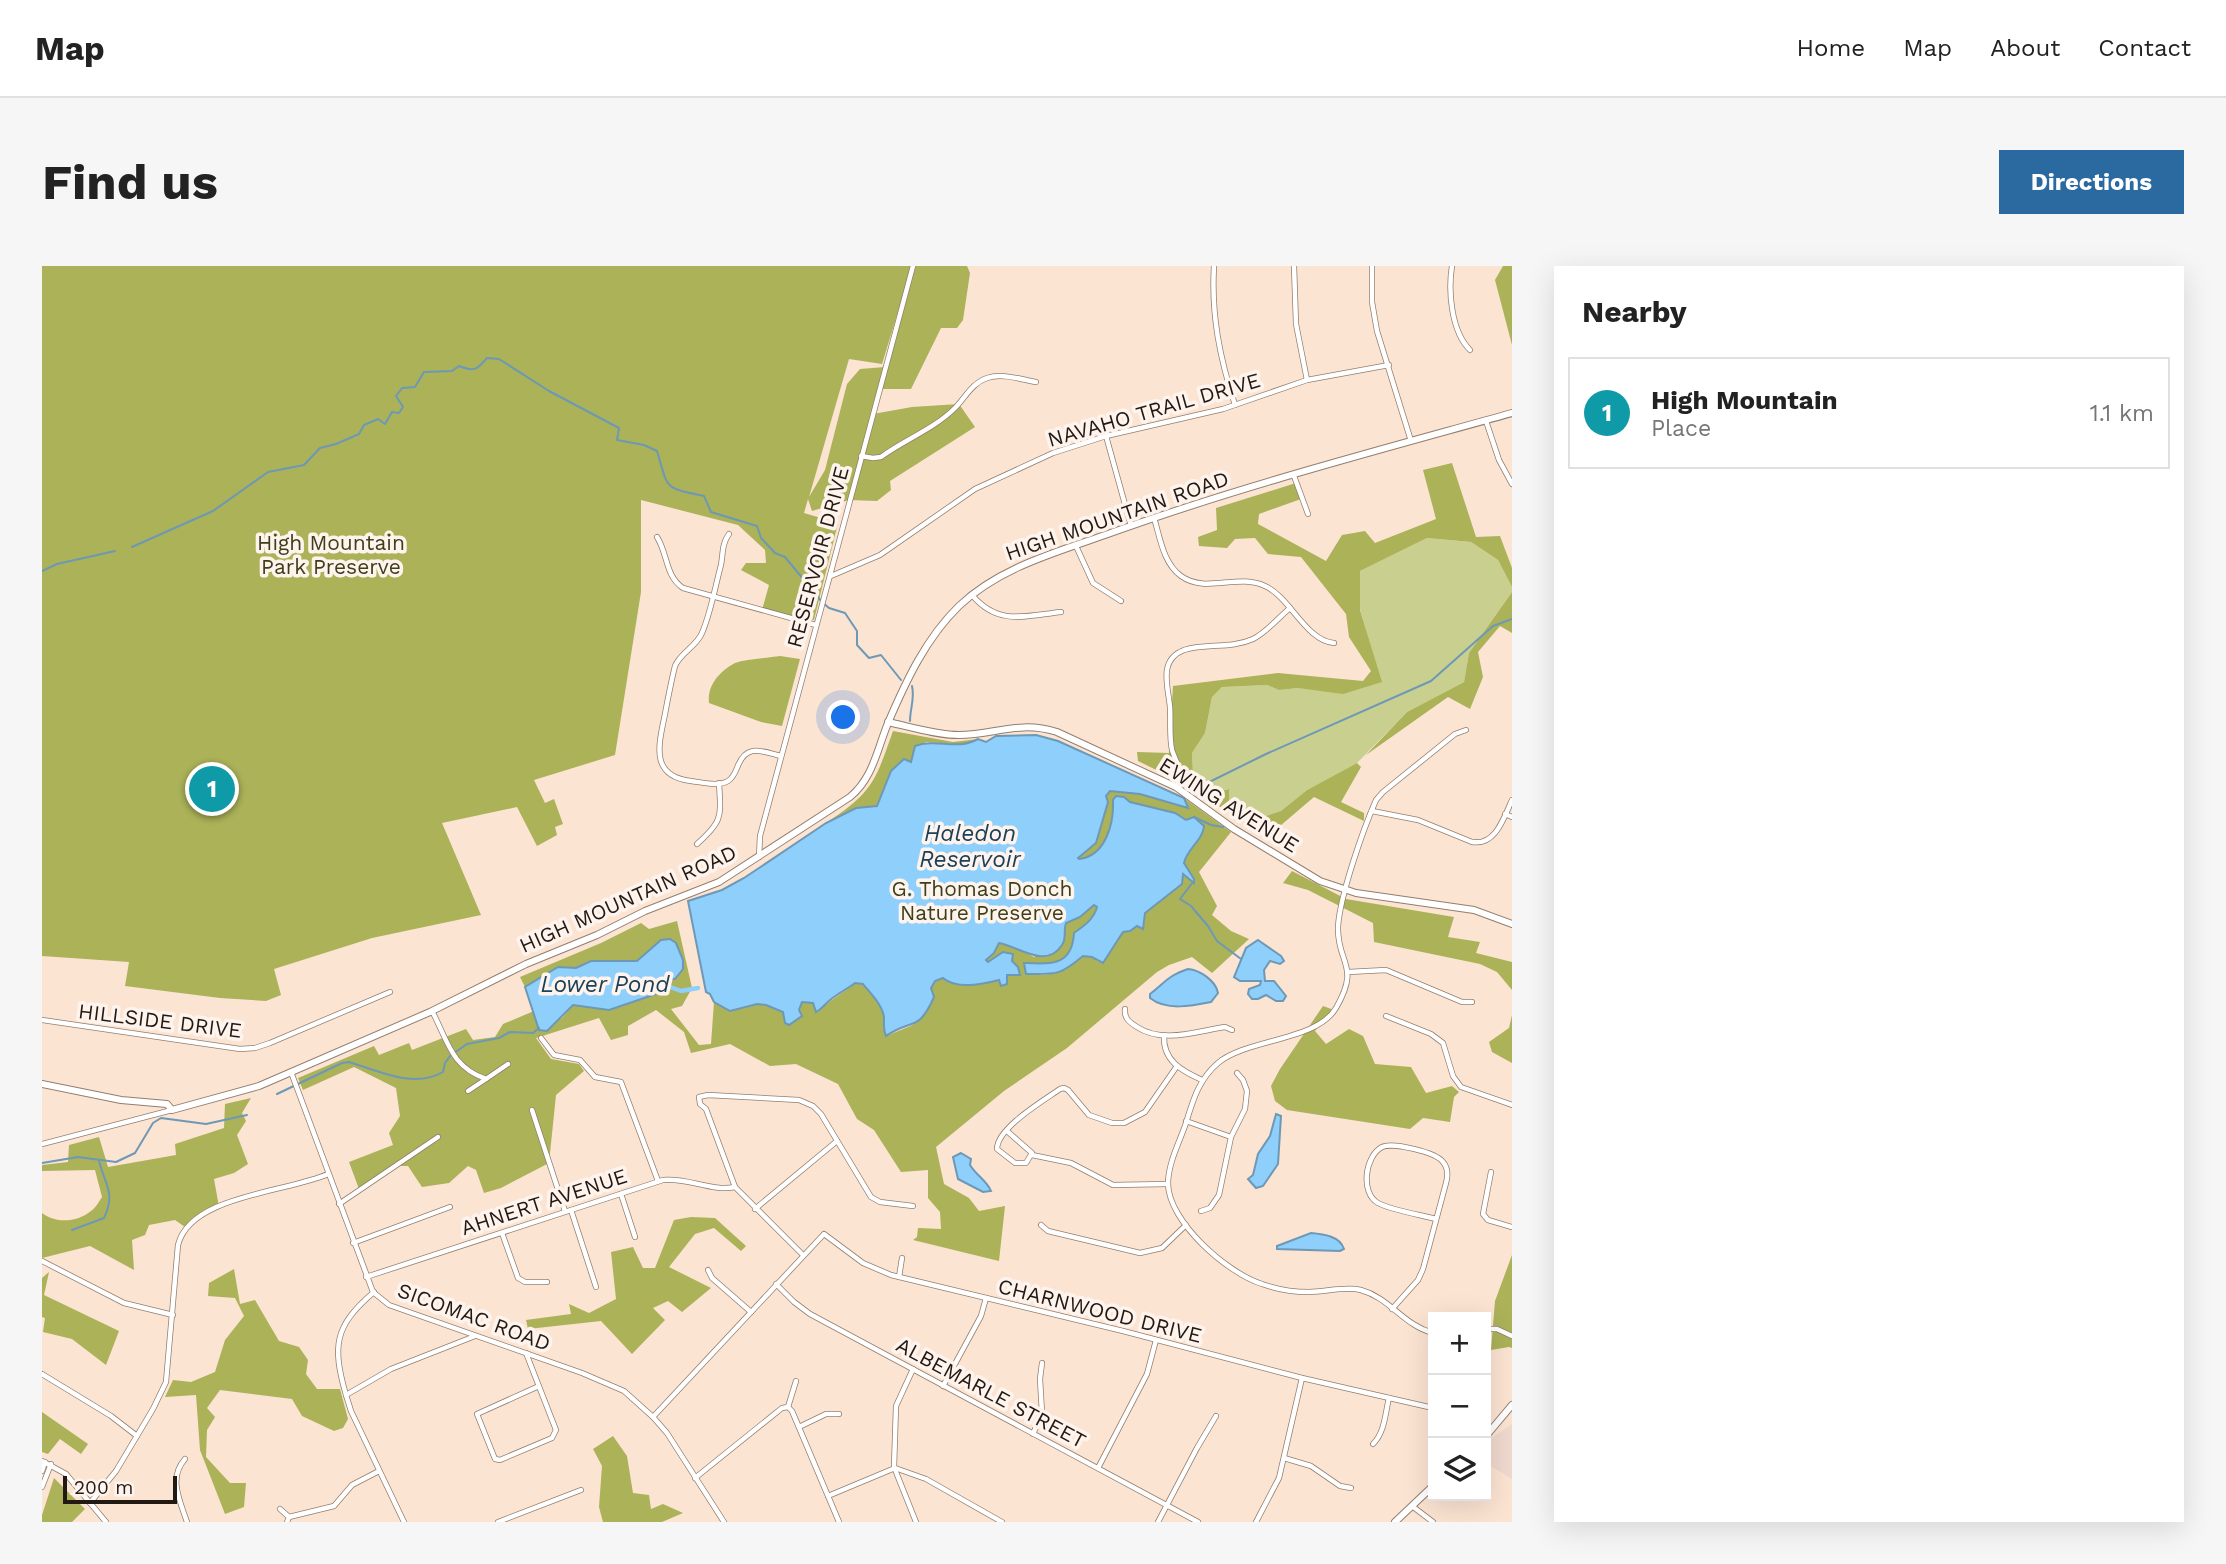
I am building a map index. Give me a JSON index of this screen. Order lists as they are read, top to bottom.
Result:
{
  "streets": {
    "main road": ["HIGH MOUNTAIN ROAD", "EWING AVENUE"],
    "street": [
      "NAVAHO TRAIL DRIVE",
      "RESERVOIR DRIVE",
      "HILLSIDE DRIVE",
      "AHNERT AVENUE",
      "CHARNWOOD DRIVE",
      "SICOMAC ROAD",
      "ALBEMARLE STREET"
    ]
  },
  "crossings": [
    ["NAVAHO TRAIL DRIVE", "RESERVOIR DRIVE"],
    ["HIGH MOUNTAIN ROAD", "RESERVOIR DRIVE"],
    ["HIGH MOUNTAIN ROAD", "EWING AVENUE"],
    ["HIGH MOUNTAIN ROAD", "SICOMAC ROAD"],
    ["AHNERT AVENUE", "SICOMAC ROAD"],
    ["CHARNWOOD DRIVE", "SICOMAC ROAD"],
    ["CHARNWOOD DRIVE", "ALBEMARLE STREET"]
  ],
  "water": ["Haledon Reservoir", "Lower Pond"],
  "parks": ["High Mountain Park Preserve", "G. Thomas Donch Nature Preserve"],
  "scale_bar": "200 m",
  "page": {
    "header": "Map",
    "nav": [
      "Home",
      "Map",
      "About",
      "Contact"
    ],
    "buttons": "Directions",
    "title": "Find us",
    "heading": "Nearby",
    "list": [
      {
        "mark": "1",
        "name": "High Mountain",
        "note": "Place",
        "value": "1.1 km"
      }
    ],
    "pins": "1",
    "map_buttons": ["+", "−"],
    "scale": "200 m"
  }
}
